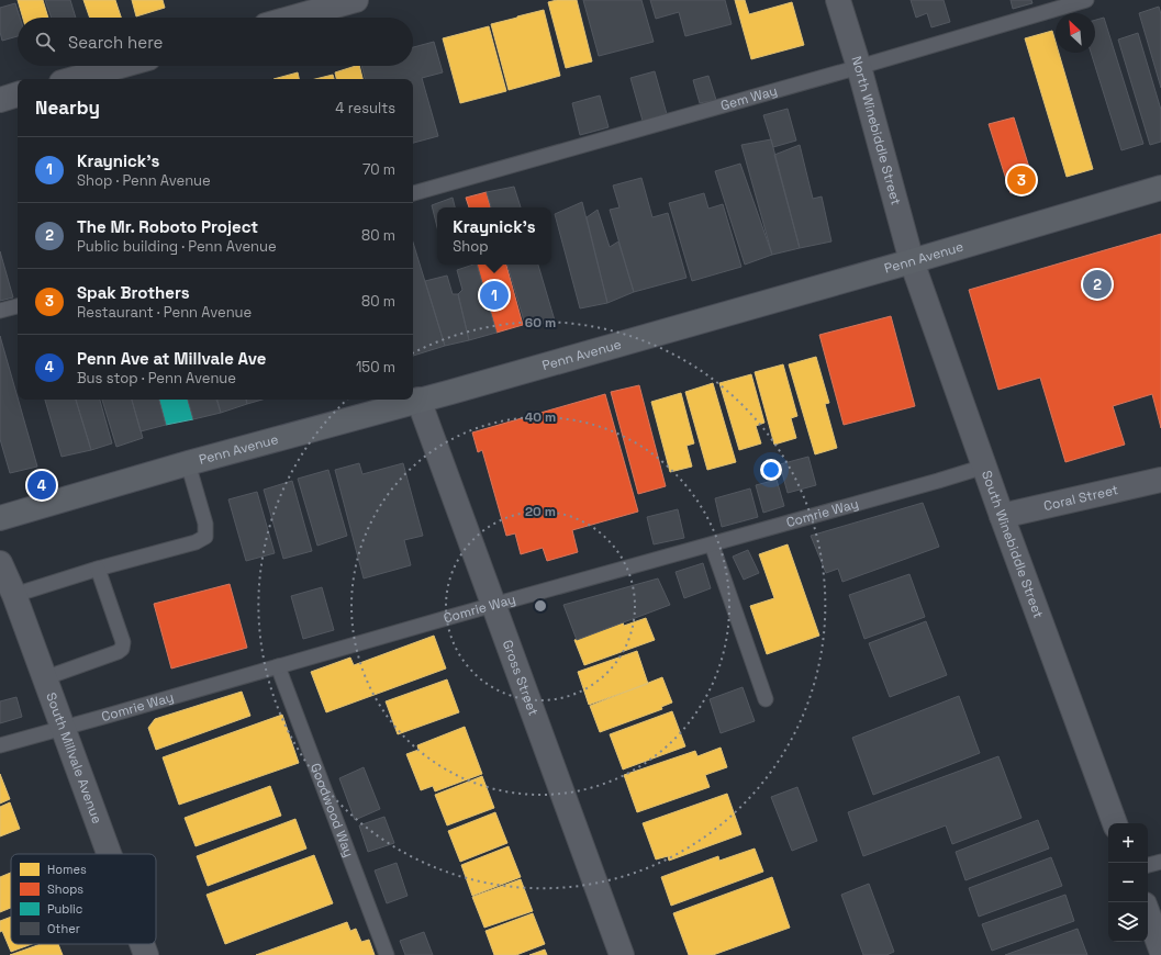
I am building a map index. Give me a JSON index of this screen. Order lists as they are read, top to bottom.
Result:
{
  "streets": {
    "main road": ["Penn Avenue"],
    "street": [
      "North Winebiddle Street",
      "Coral Street",
      "South Winebiddle Street",
      "Gross Street",
      "South Millvale Avenue"
    ],
    "lane": ["Gem Way", "Comrie Way", "Goodwood Way"]
  },
  "crossings": [
    ["Gem Way", "North Winebiddle Street"],
    ["North Winebiddle Street", "Penn Avenue"],
    ["North Winebiddle Street", "South Winebiddle Street"],
    ["Penn Avenue", "South Winebiddle Street"],
    ["Penn Avenue", "Gross Street"],
    ["Coral Street", "South Winebiddle Street"],
    ["Comrie Way", "South Winebiddle Street"],
    ["Comrie Way", "Gross Street"],
    ["Comrie Way", "South Millvale Avenue"],
    ["Comrie Way", "Goodwood Way"]
  ],
  "legend": [
    "Homes",
    "Shops",
    "Public",
    "Other"
  ],
  "north": "top left",
  "page": {
    "search": "Search here",
    "heading": ["Nearby", "4 results"],
    "list": [
      {
        "mark": "1",
        "name": "Kraynick's",
        "note": "Shop · Penn Avenue",
        "value": "70 m"
      },
      {
        "mark": "2",
        "name": "The Mr. Roboto Project",
        "note": "Public building · Penn Avenue",
        "value": "80 m"
      },
      {
        "mark": "3",
        "name": "Spak Brothers",
        "note": "Restaurant · Penn Avenue",
        "value": "80 m"
      },
      {
        "mark": "4",
        "name": "Penn Ave at Millvale Ave",
        "note": "Bus stop · Penn Avenue",
        "value": "150 m"
      }
    ],
    "pins": [
      "3",
      "2",
      "1",
      "4"
    ],
    "popup": ["Kraynick's", "Shop"],
    "map_buttons": ["+", "−"]
  },
  "rings": ["60 m", "40 m", "20 m"]
}
